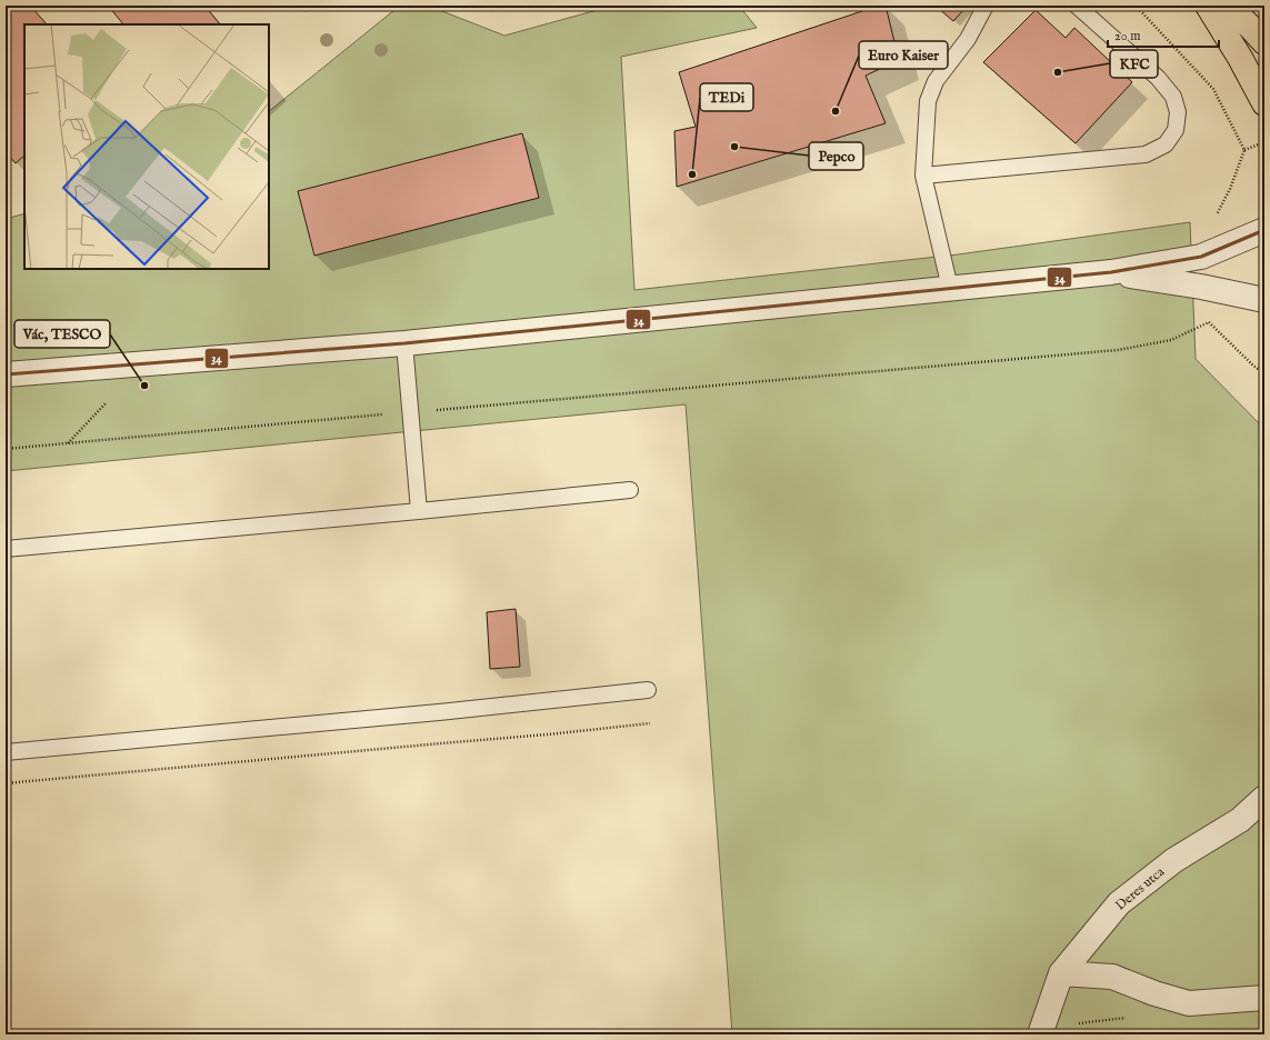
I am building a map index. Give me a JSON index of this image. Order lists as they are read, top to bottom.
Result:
{
  "streets": {
    "street": ["Deres utca"]
  },
  "places": [
    "KFC",
    "Euro Kaiser",
    "Pepco",
    "TEDi",
    "Vác, TESCO"
  ],
  "lines": ["transit line 34"],
  "scale_bar": "20 m"
}
